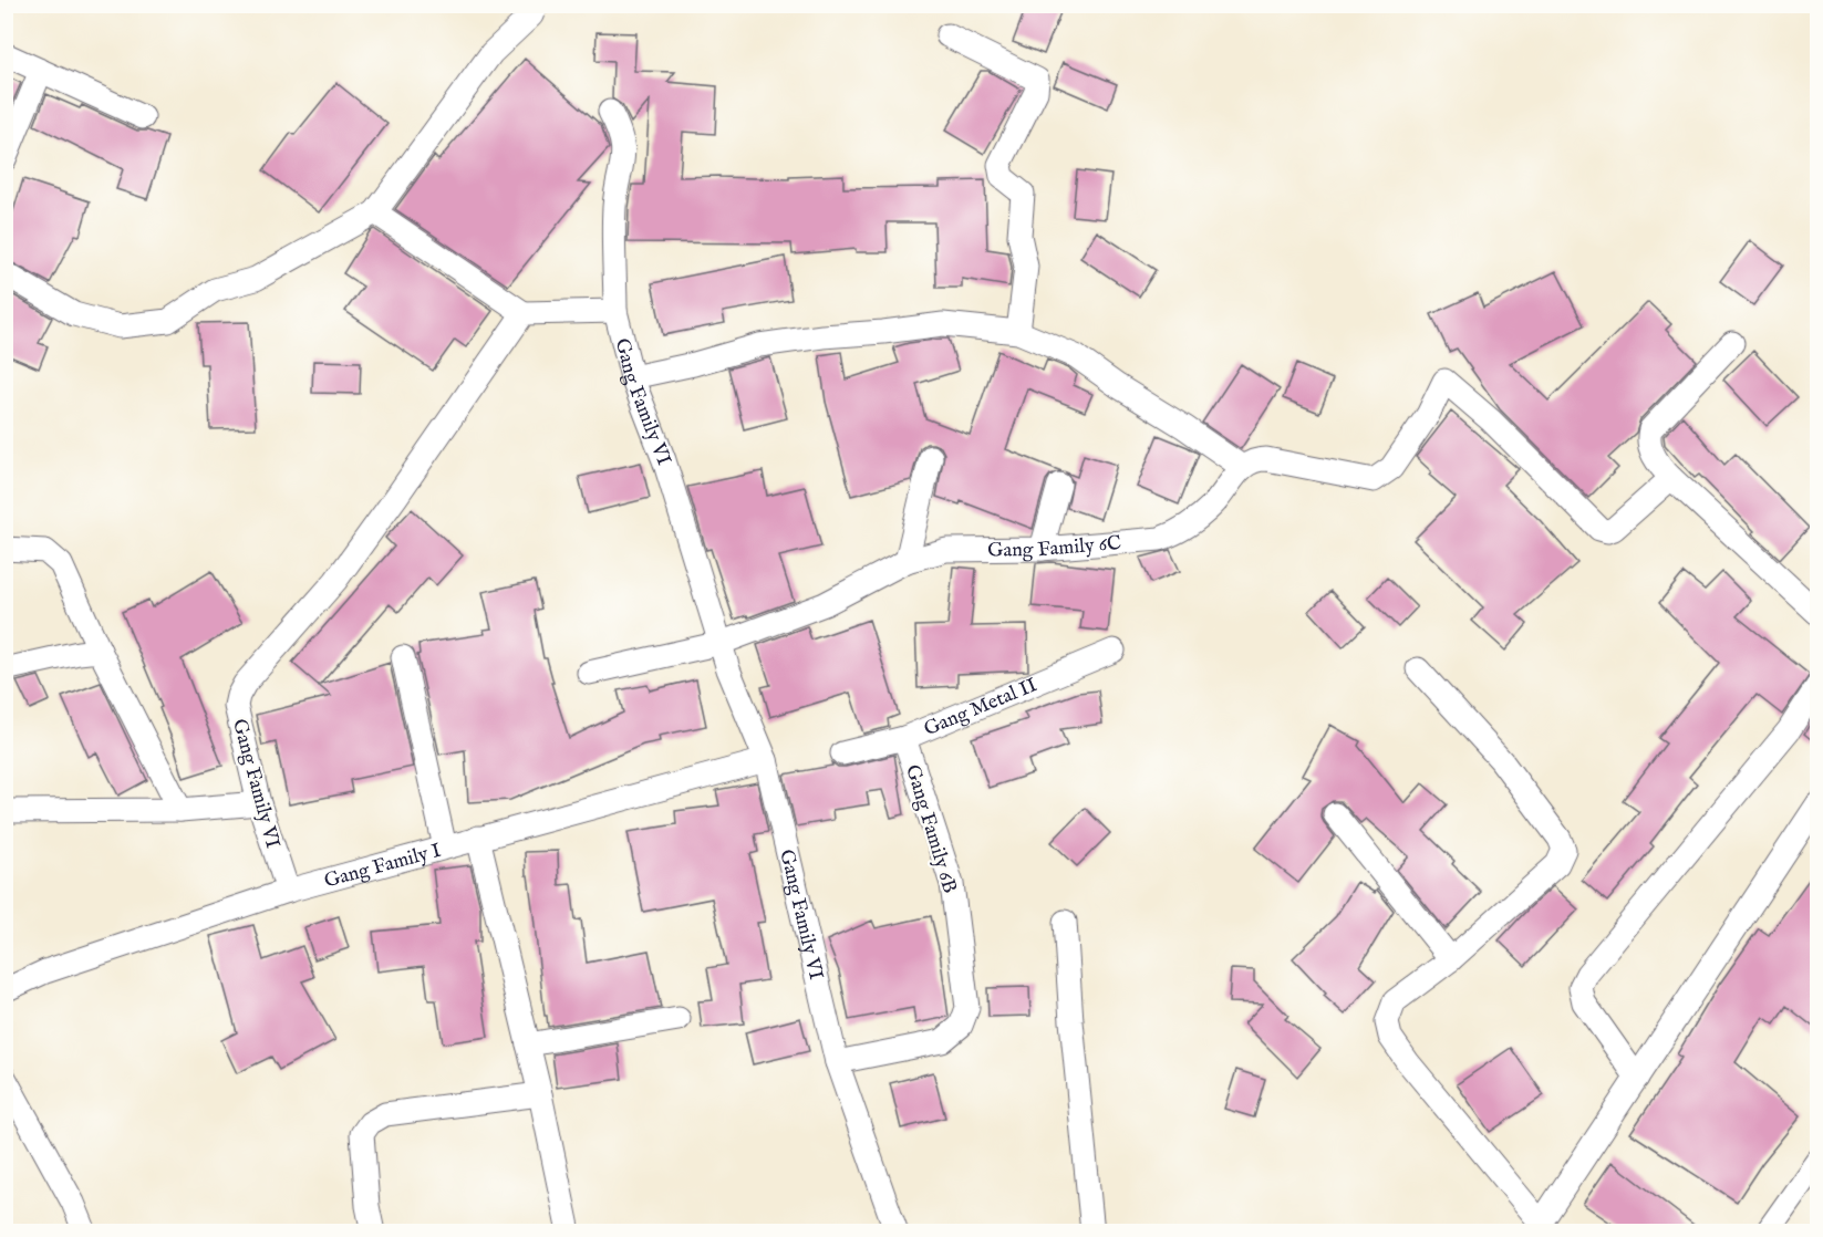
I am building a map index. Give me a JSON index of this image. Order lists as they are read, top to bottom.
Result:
{
  "streets": {
    "street": [
      "Gang Family VI",
      "Gang Family 6C",
      "Gang Metal II",
      "Gang Family 6B",
      "Gang Family I"
    ]
  },
  "crossings": [
    ["Gang Family VI", "Gang Family 6C"],
    ["Gang Family VI", "Gang Family 6B"],
    ["Gang Family VI", "Gang Family I"],
    ["Gang Metal II", "Gang Family 6B"]
  ]
}
